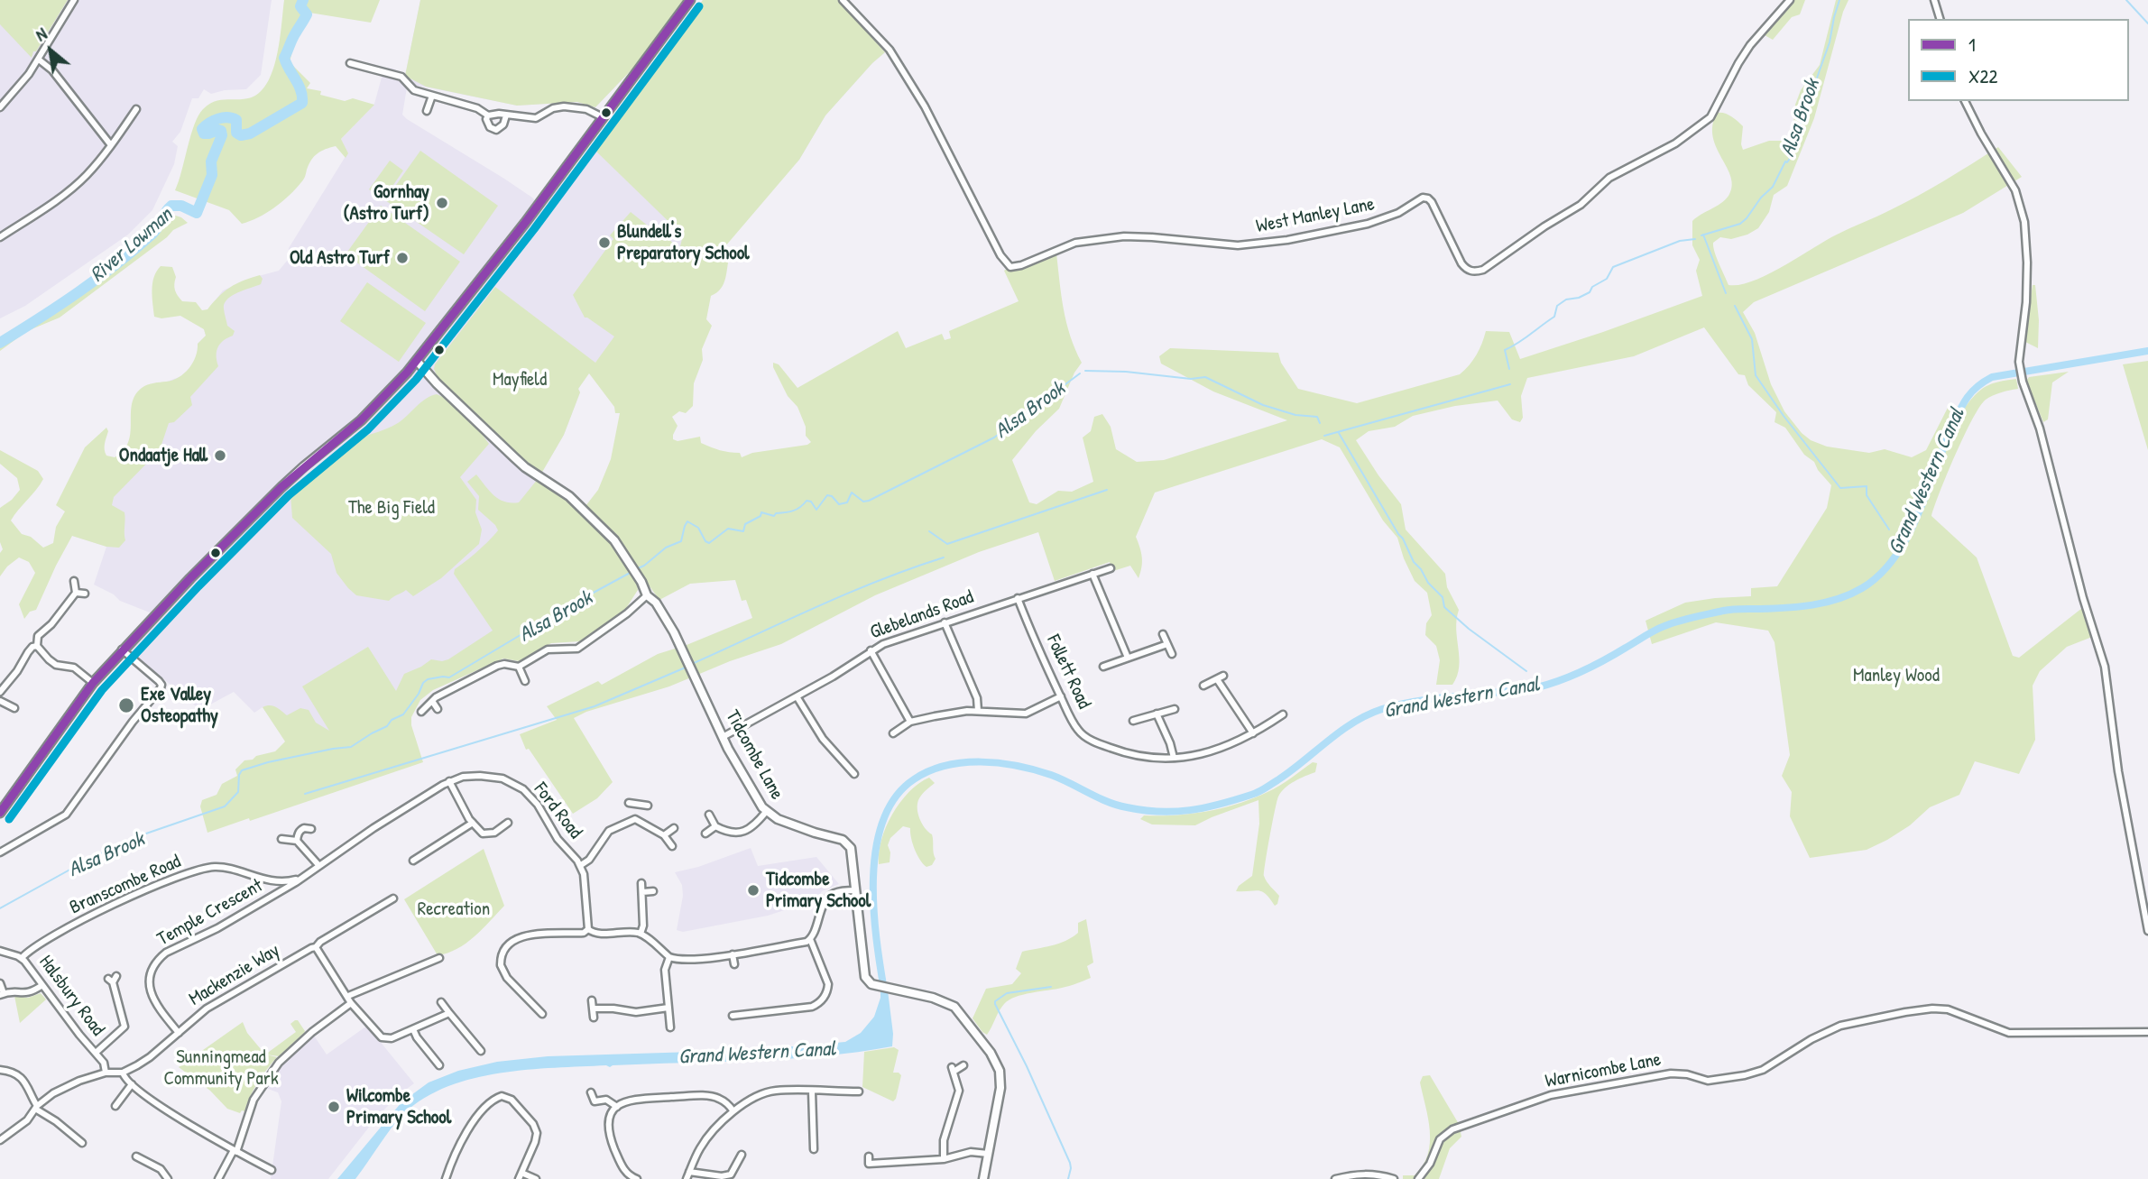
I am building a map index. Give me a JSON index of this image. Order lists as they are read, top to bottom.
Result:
{
  "streets": {
    "street": [
      "West Manley Lane",
      "Glebelands Road",
      "Follett Road",
      "Tidcombe Lane",
      "Ford Road",
      "Branscombe Road",
      "Temple Crescent",
      "Mackenzie Way",
      "Halsbury Road",
      "Warnicombe Lane"
    ]
  },
  "crossings": [
    ["Glebelands Road", "Follett Road"],
    ["Glebelands Road", "Tidcombe Lane"],
    ["Ford Road", "Temple Crescent"],
    ["Branscombe Road", "Temple Crescent"],
    ["Branscombe Road", "Halsbury Road"],
    ["Temple Crescent", "Mackenzie Way"],
    ["Mackenzie Way", "Halsbury Road"]
  ],
  "water": ["Alsa Brook", "River Lowman", "Grand Western Canal"],
  "parks": [
    "Mayfield",
    "The Big Field",
    "Manley Wood",
    "Recreation",
    "Sunningmead Community Park"
  ],
  "places": [
    "Gornhay (Astro Turf)",
    "Blundell's Preparatory School",
    "Old Astro Turf",
    "Ondaatje Hall",
    "Exe Valley Osteopathy",
    "Tidcombe Primary School",
    "Wilcombe Primary School"
  ],
  "lines": ["transit line 1", "transit line X22"],
  "legend": ["1", "X22"],
  "north": "top left"
}
